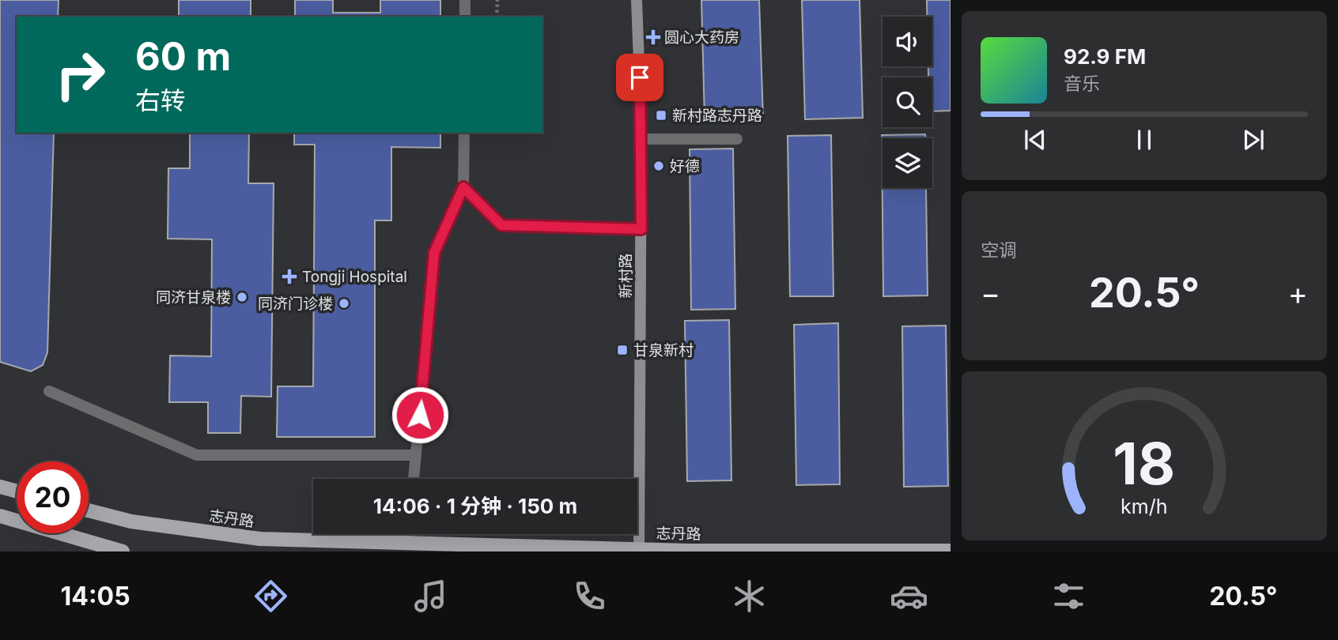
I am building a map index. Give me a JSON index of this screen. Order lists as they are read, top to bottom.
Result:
{
  "streets": {
    "main road": ["新村路", "志丹路"]
  },
  "crossings": [
    ["新村路", "志丹路"]
  ],
  "places": {
    "health": ["圆心大药房", "Tongji Hospital"],
    "transit": ["新村路志丹路", "甘泉新村"],
    "other": ["好德", "同济甘泉楼", "同济门诊楼"]
  },
  "page": {
    "turn": ["60 m", "右转"],
    "song": ["92.9 FM", "音乐"],
    "tile": "空调",
    "heat": ["−", "20.5°", "+"],
    "limit": "20",
    "trip": "14:06 · 1 分钟 · 150 m",
    "tabs": ["14:05", "20.5°"],
    "gauge": ["18", "km/h"]
  }
}
